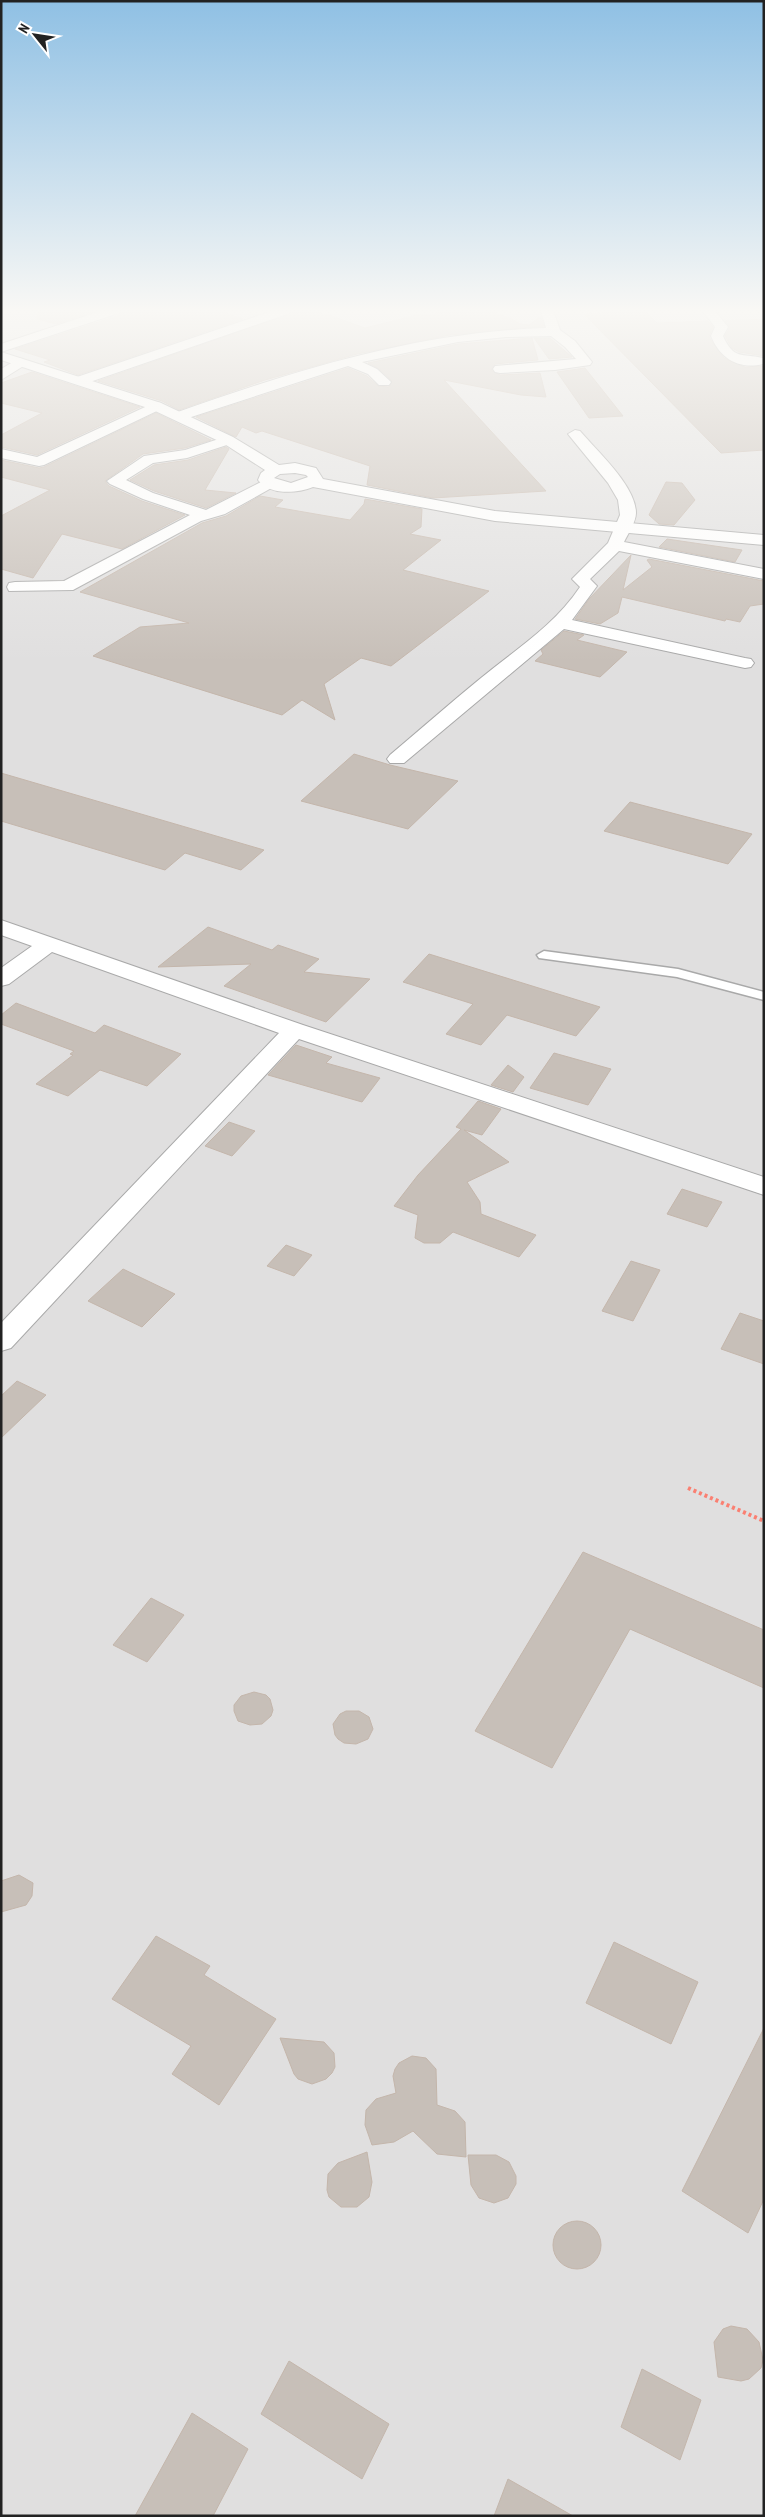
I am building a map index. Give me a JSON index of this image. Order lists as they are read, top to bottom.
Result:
{
  "north": "top left"
}
